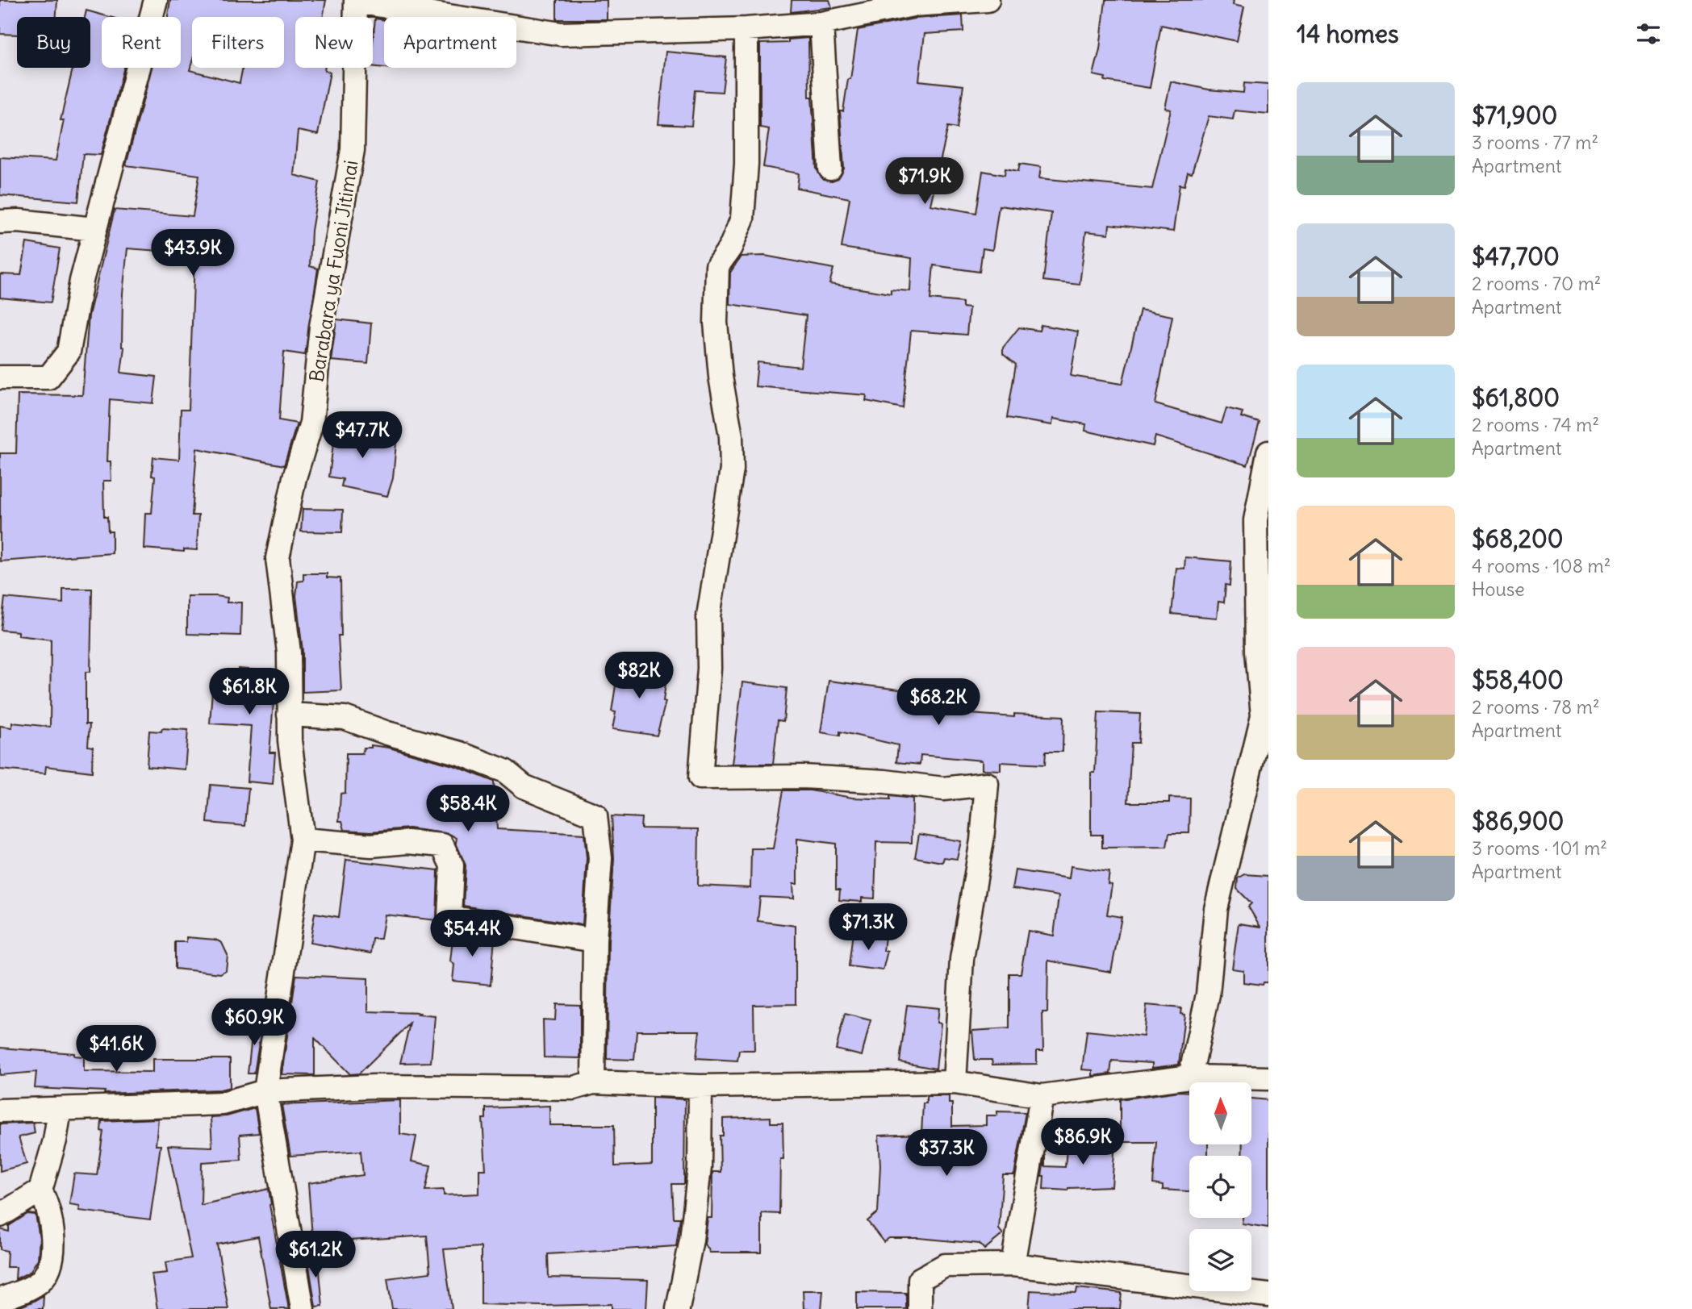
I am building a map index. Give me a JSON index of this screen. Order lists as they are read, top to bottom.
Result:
{
  "streets": {
    "street": ["Barabara ya Fuoni Jitimai"]
  },
  "north": "top",
  "page": {
    "heading": "14 homes",
    "chip": [
      "Buy",
      "Rent",
      "Filters",
      "New",
      "Apartment"
    ],
    "list": [
      {
        "name": "$71,900",
        "note": "3 rooms · 77 m² · Apartment"
      },
      {
        "name": "$47,700",
        "note": "2 rooms · 70 m² · Apartment"
      },
      {
        "name": "$61,800",
        "note": "2 rooms · 74 m² · Apartment"
      },
      {
        "name": "$68,200",
        "note": "4 rooms · 108 m² · House"
      },
      {
        "name": "$58,400",
        "note": "2 rooms · 78 m² · Apartment"
      },
      {
        "name": "$86,900",
        "note": "3 rooms · 101 m² · Apartment"
      }
    ],
    "price": [
      "$71.9K",
      "$43.9K",
      "$47.7K",
      "$82K",
      "$61.8K",
      "$68.2K",
      "$58.4K",
      "$71.3K",
      "$54.4K",
      "$60.9K",
      "$41.6K",
      "$86.9K",
      "$37.3K",
      "$61.2K"
    ]
  }
}
